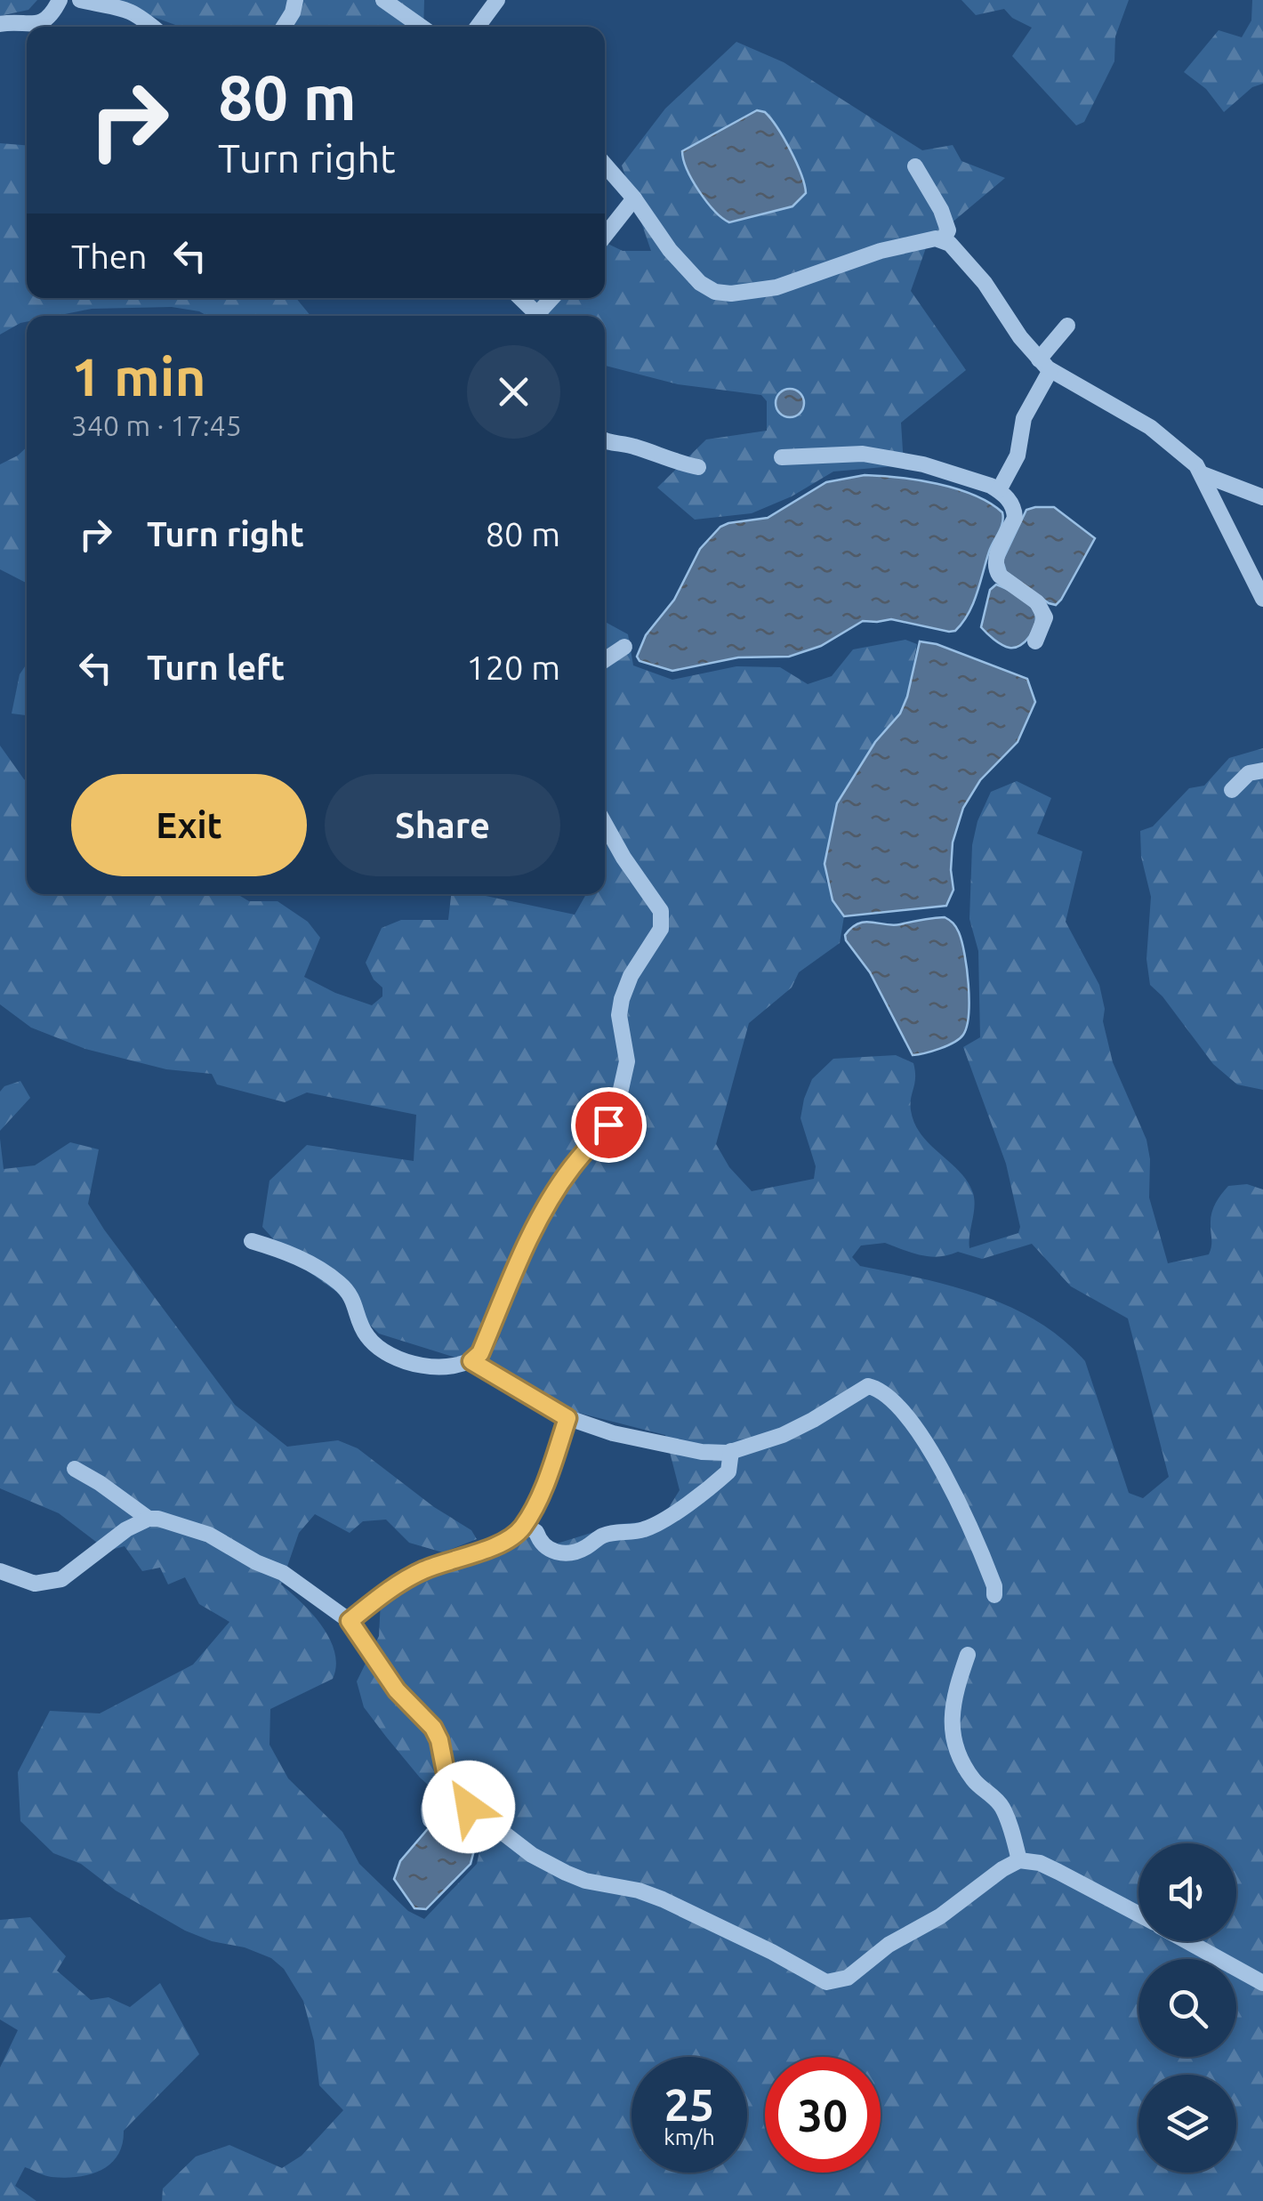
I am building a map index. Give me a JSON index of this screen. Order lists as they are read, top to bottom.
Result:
{
  "page": {
    "turn": ["80 m", "Turn right"],
    "then": "Then",
    "heading": ["1 min", "340 m · 17:45"],
    "list": [
      {
        "name": "Turn right",
        "value": "80 m"
      },
      {
        "name": "Turn left",
        "value": "120 m"
      }
    ],
    "buttons": ["Exit", "Share"],
    "speed": "25 km/h",
    "limit": "30"
  }
}
